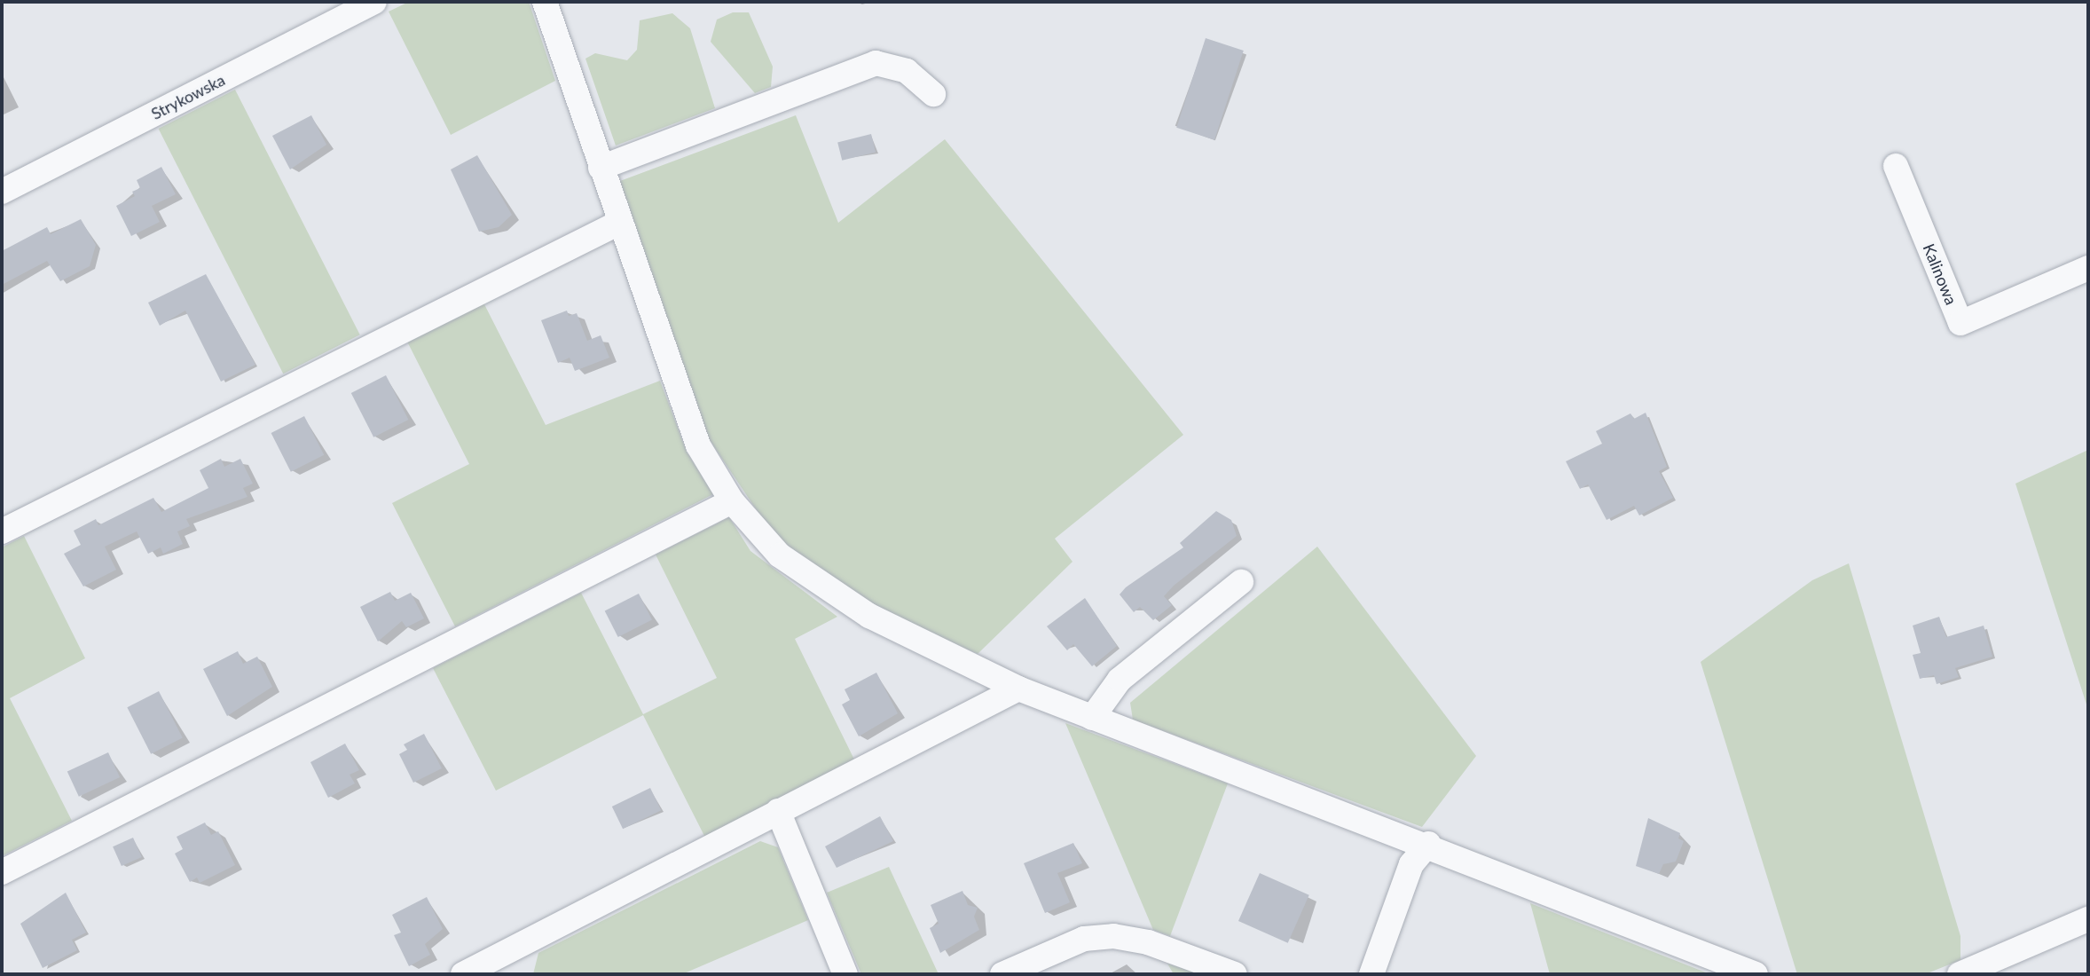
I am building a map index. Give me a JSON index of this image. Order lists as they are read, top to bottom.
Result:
{
  "streets": {
    "street": ["Strykowska", "Kalinowa"]
  }
}
